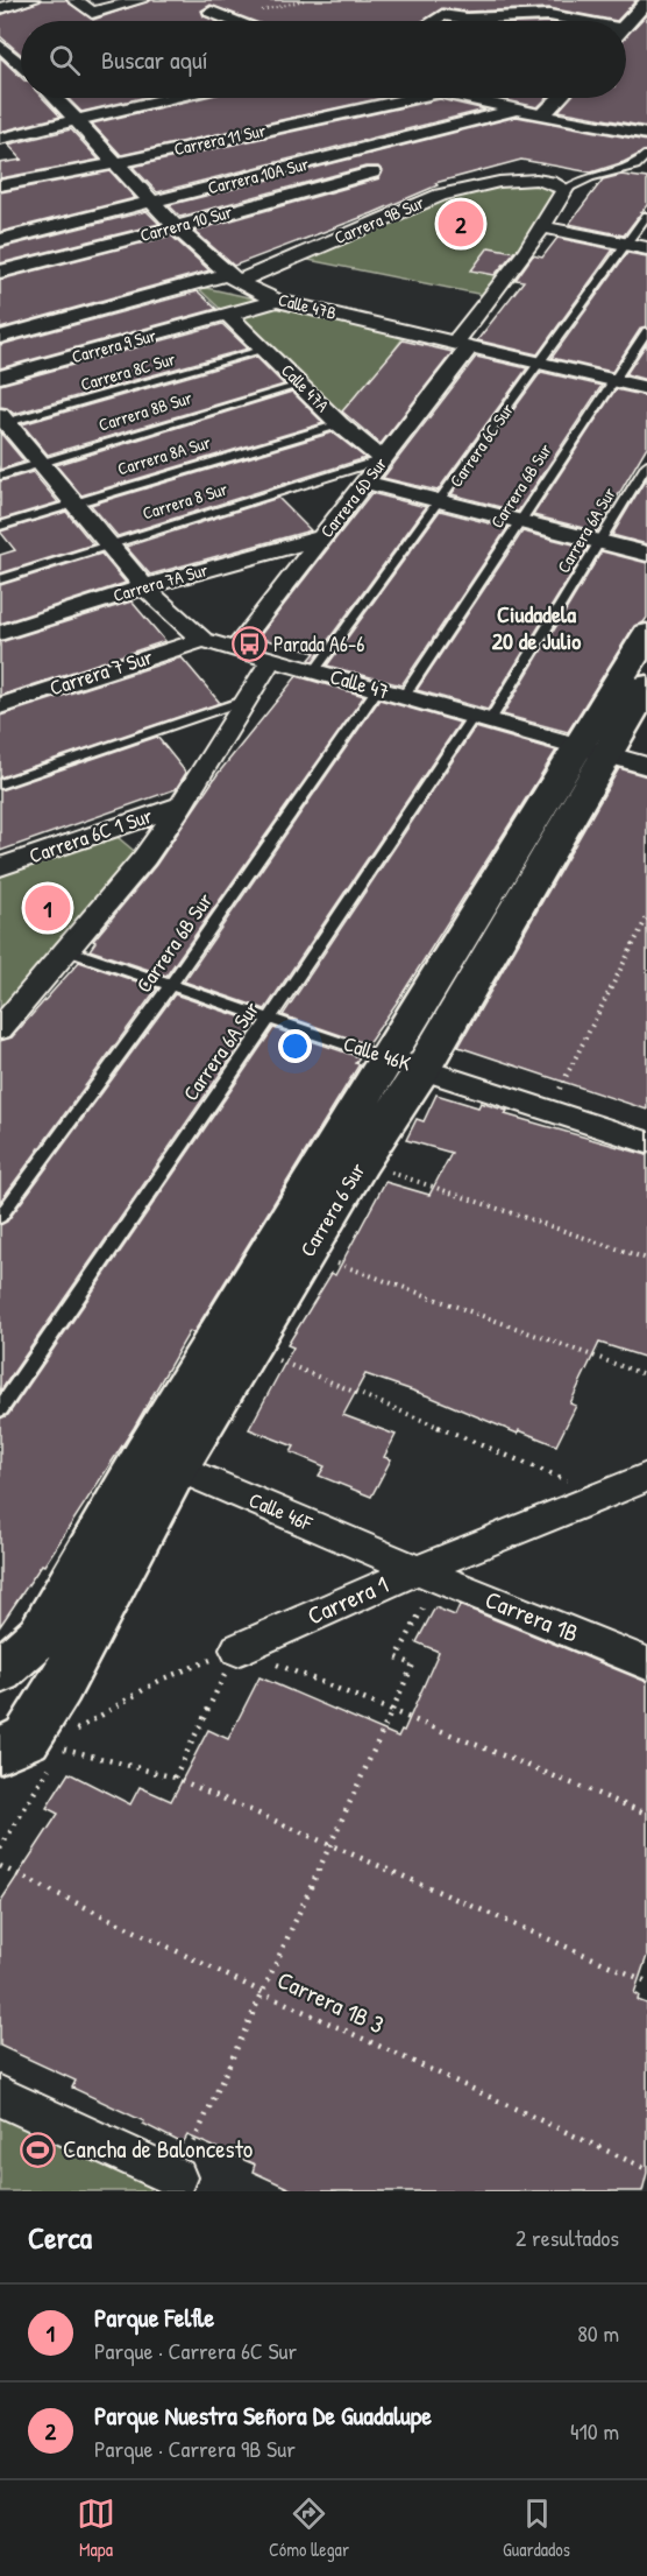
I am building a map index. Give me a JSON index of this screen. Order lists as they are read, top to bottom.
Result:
{
  "streets": {
    "street": [
      "Carrera 11 Sur",
      "Carrera 10A Sur",
      "Carrera 9B Sur",
      "Carrera 10 Sur",
      "Calle 47B",
      "Carrera 9 Sur",
      "Calle 47A",
      "Carrera 6D Sur",
      "Carrera 7A Sur",
      "Carrera 7 Sur",
      "Calle 47",
      "Carrera 6C 1 Sur",
      "Calle 46K",
      "Carrera 6 Sur",
      "Calle 46F",
      "Carrera 1",
      "Carrera 1B"
    ],
    "lane": [
      "Carrera 8C Sur",
      "Carrera 8B Sur",
      "Carrera 6C Sur",
      "Carrera 8A Sur",
      "Carrera 6B Sur",
      "Carrera 8 Sur",
      "Carrera 6A Sur"
    ],
    "path": ["Carrera 1B 3"]
  },
  "crossings": [
    ["Carrera 11 Sur", "Calle 47B"],
    ["Carrera 10A Sur", "Calle 47B"],
    ["Carrera 9B Sur", "Calle 47B"],
    ["Carrera 9B Sur", "Carrera 6D Sur"],
    ["Carrera 10 Sur", "Calle 47B"],
    ["Calle 47B", "Carrera 9 Sur"],
    ["Calle 47B", "Carrera 6C Sur"],
    ["Calle 47B", "Carrera 6B Sur"],
    ["Calle 47B", "Carrera 6D Sur"],
    ["Carrera 9 Sur", "Calle 47A"],
    ["Carrera 8C Sur", "Calle 47A"],
    ["Carrera 8C Sur", "Calle 47"],
    ["Calle 47A", "Carrera 8B Sur"],
    ["Calle 47A", "Carrera 8A Sur"],
    ["Calle 47A", "Carrera 6D Sur"],
    ["Calle 47A", "Carrera 8 Sur"],
    ["Carrera 8B Sur", "Calle 47"],
    ["Carrera 6C Sur", "Calle 47"],
    ["Carrera 8A Sur", "Calle 47"],
    ["Carrera 6B Sur", "Calle 47"],
    ["Carrera 6B Sur", "Calle 46K"],
    ["Carrera 6D Sur", "Carrera 8 Sur"],
    ["Carrera 6D Sur", "Carrera 7A Sur"],
    ["Carrera 6D Sur", "Calle 47"],
    ["Carrera 8 Sur", "Calle 47"],
    ["Carrera 6A Sur", "Calle 47"],
    ["Carrera 6A Sur", "Calle 46K"],
    ["Carrera 7A Sur", "Calle 47"],
    ["Carrera 7 Sur", "Calle 47"],
    ["Calle 47", "Carrera 6 Sur"],
    ["Calle 46K", "Carrera 6 Sur"],
    ["Carrera 6 Sur", "Calle 46F"],
    ["Calle 46F", "Carrera 1"],
    ["Calle 46F", "Carrera 1B"],
    ["Carrera 1", "Carrera 1B"]
  ],
  "districts": ["Ciudadela 20 de Julio"],
  "places": {
    "bus stop": ["Parada A6-6"],
    "sports": ["Cancha de Baloncesto"]
  },
  "page": {
    "search": "Buscar aquí",
    "pins": ["2", "1"],
    "heading": ["Cerca", "2 resultados"],
    "list": [
      {
        "mark": "1",
        "name": "Parque Felfle",
        "note": "Parque · Carrera 6C Sur",
        "value": "80 m"
      },
      {
        "mark": "2",
        "name": "Parque Nuestra Señora De Guadalupe",
        "note": "Parque · Carrera 9B Sur",
        "value": "410 m"
      }
    ],
    "nav": ["Mapa", "Cómo llegar", "Guardados"]
  }
}
